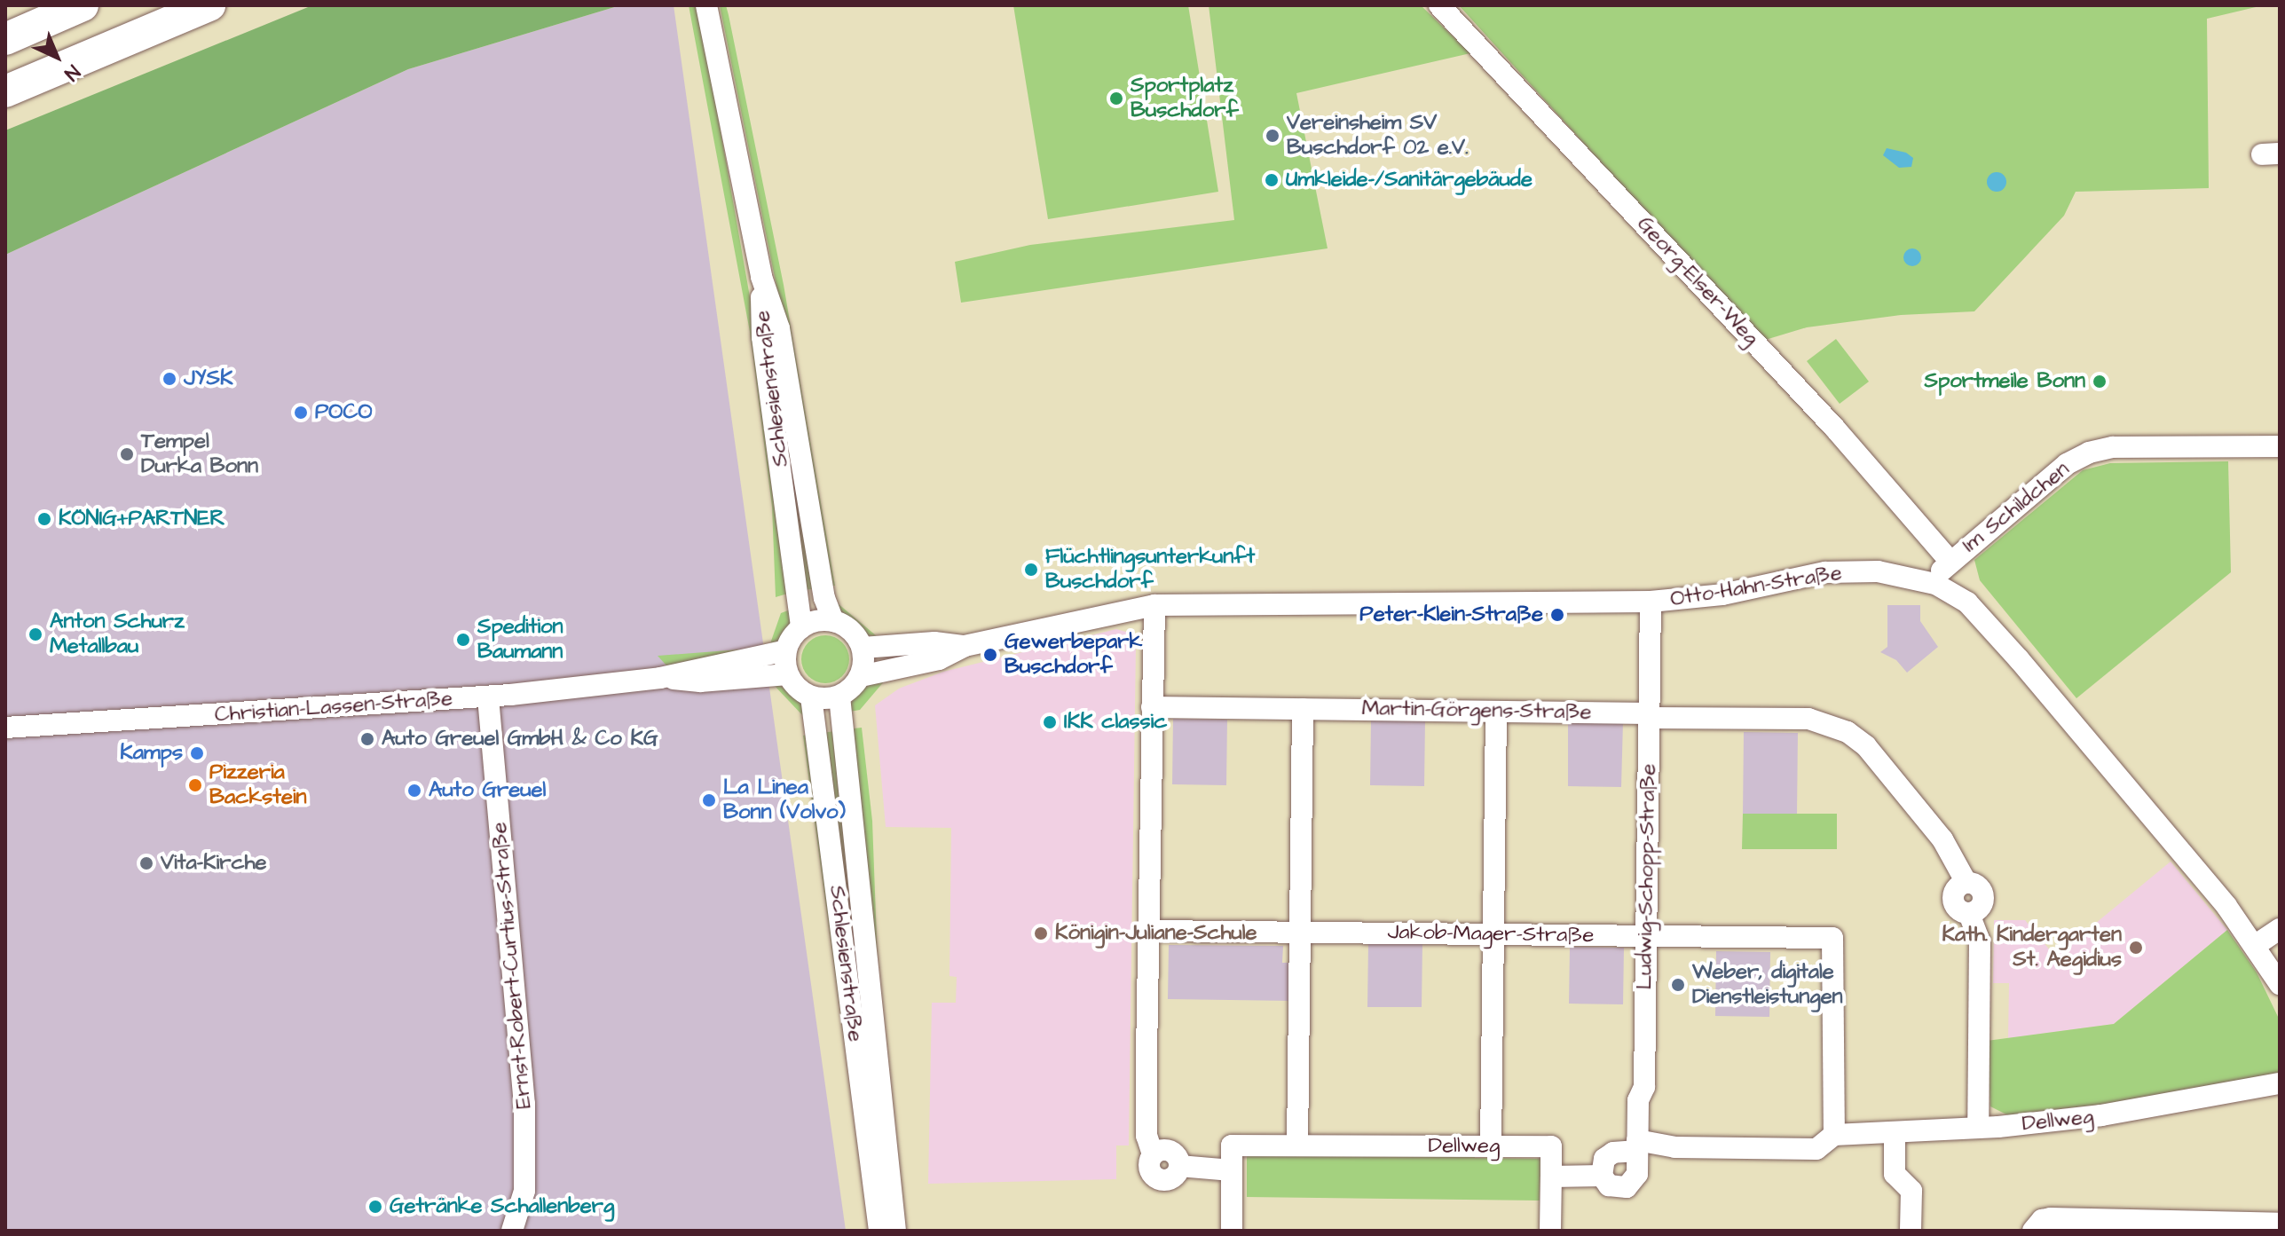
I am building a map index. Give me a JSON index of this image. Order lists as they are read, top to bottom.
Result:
{
  "streets": {
    "street": [
      "Georg-Elser-Weg",
      "Schlesienstraße",
      "Im Schildchen",
      "Otto-Hahn-Straße",
      "Christian-Lassen-Straße",
      "Martin-Görgens-Straße",
      "Ludwig-Schopp-Straße",
      "Jakob-Mager-Straße",
      "Ernst-Robert-Curtius-Straße",
      "Dellweg"
    ]
  },
  "crossings": [
    ["Georg-Elser-Weg", "Im Schildchen"],
    ["Schlesienstraße", "Otto-Hahn-Straße"],
    ["Schlesienstraße", "Christian-Lassen-Straße"],
    ["Im Schildchen", "Otto-Hahn-Straße"],
    ["Otto-Hahn-Straße", "Christian-Lassen-Straße"],
    ["Otto-Hahn-Straße", "Ludwig-Schopp-Straße"],
    ["Christian-Lassen-Straße", "Ernst-Robert-Curtius-Straße"],
    ["Martin-Görgens-Straße", "Ludwig-Schopp-Straße"],
    ["Martin-Görgens-Straße", "Dellweg"],
    ["Ludwig-Schopp-Straße", "Jakob-Mager-Straße"],
    ["Ludwig-Schopp-Straße", "Dellweg"],
    ["Jakob-Mager-Straße", "Dellweg"]
  ],
  "places": [
    "Sportplatz Buschdorf",
    "Vereinsheim SV Buschdorf 02 e.V.",
    "Umkleide-/Sanitärgebäude",
    "JYSK",
    "Sportmeile Bonn",
    "POCO",
    "Tempel Durka Bonn",
    "KÖNIG+PARTNER",
    "Flüchtlingsunterkunft Buschdorf",
    "Peter-Klein-Straße",
    "Anton Schurz Metallbau",
    "Spedition Baumann",
    "Gewerbepark Buschdorf",
    "IKK classic",
    "Auto Greuel GmbH & Co KG",
    "Kamps",
    "Pizzeria Backstein",
    "Auto Greuel",
    "La Linea Bonn (Volvo)",
    "Vita-Kirche",
    "Königin-Juliane-Schule",
    "Kath. Kindergarten St. Aegidius",
    "Weber, digitale Dienstleistungen",
    "Getränke Schallenberg"
  ],
  "north": "bottom right"
}
